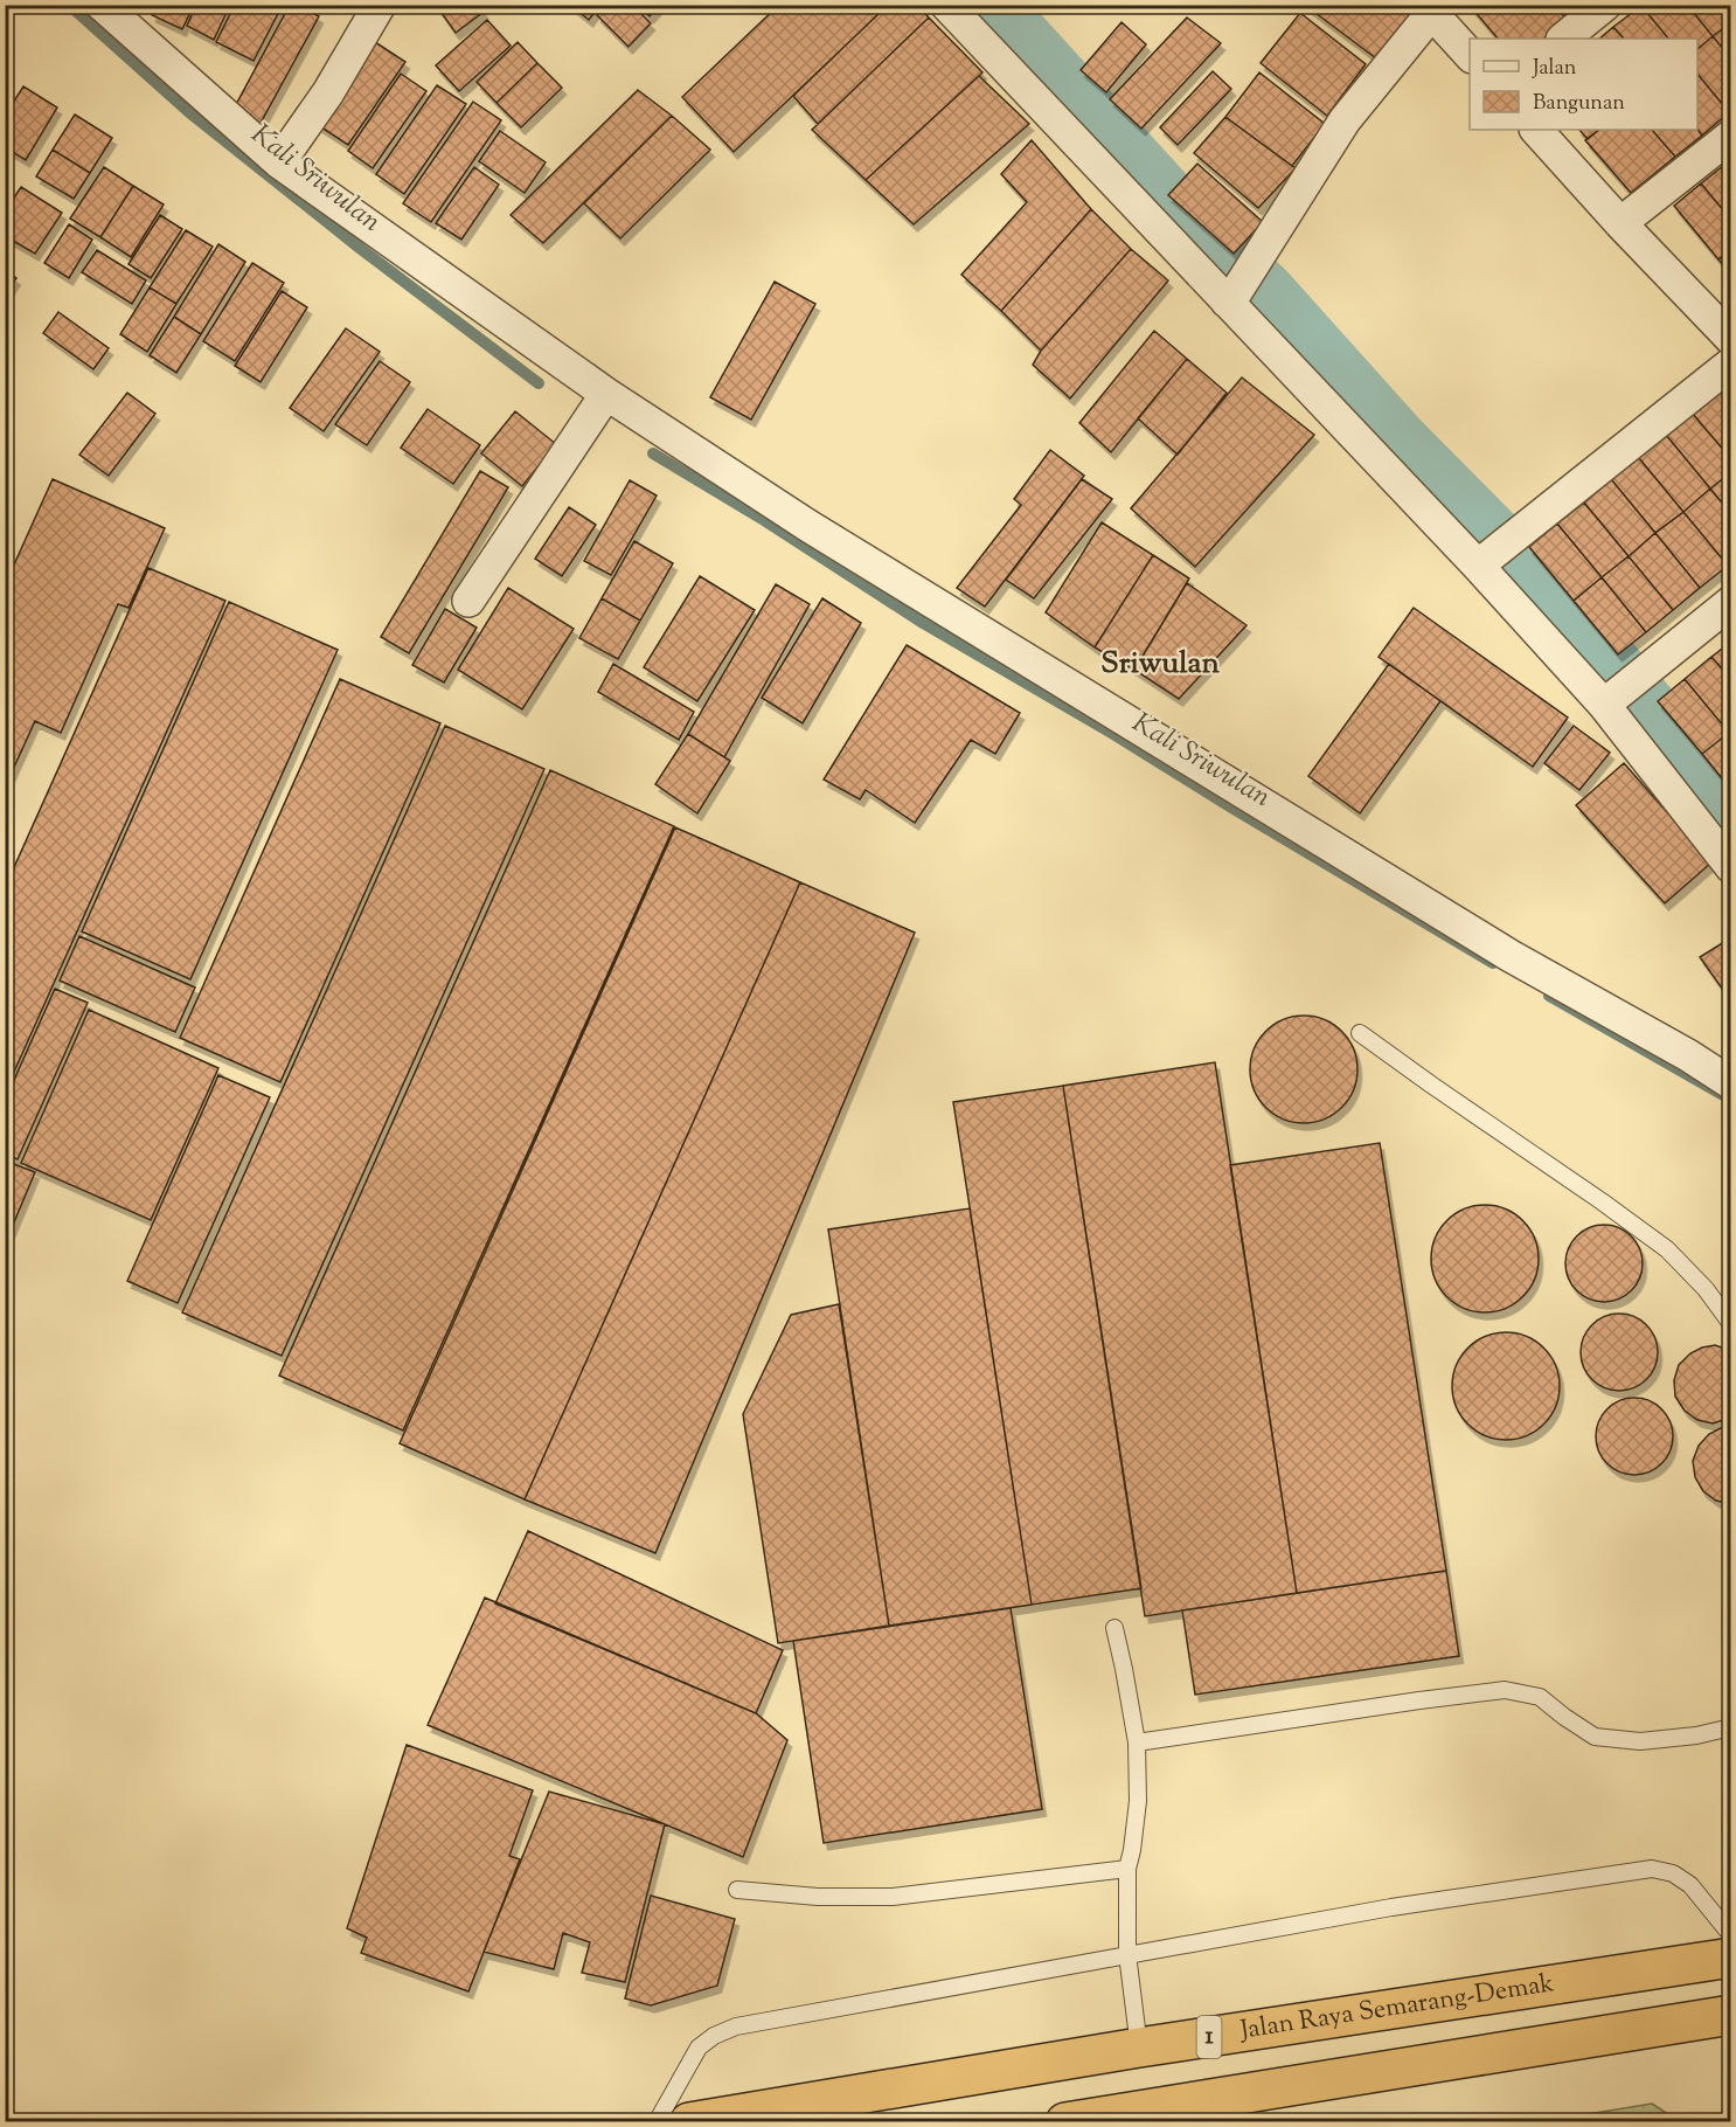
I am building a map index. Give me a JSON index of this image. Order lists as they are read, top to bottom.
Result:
{
  "streets": {
    "highway": ["Jalan Raya Semarang-Demak", "1"]
  },
  "districts": ["Sriwulan"],
  "water": ["Kali Sriwulan"],
  "legend": ["Jalan", "Bangunan"]
}
